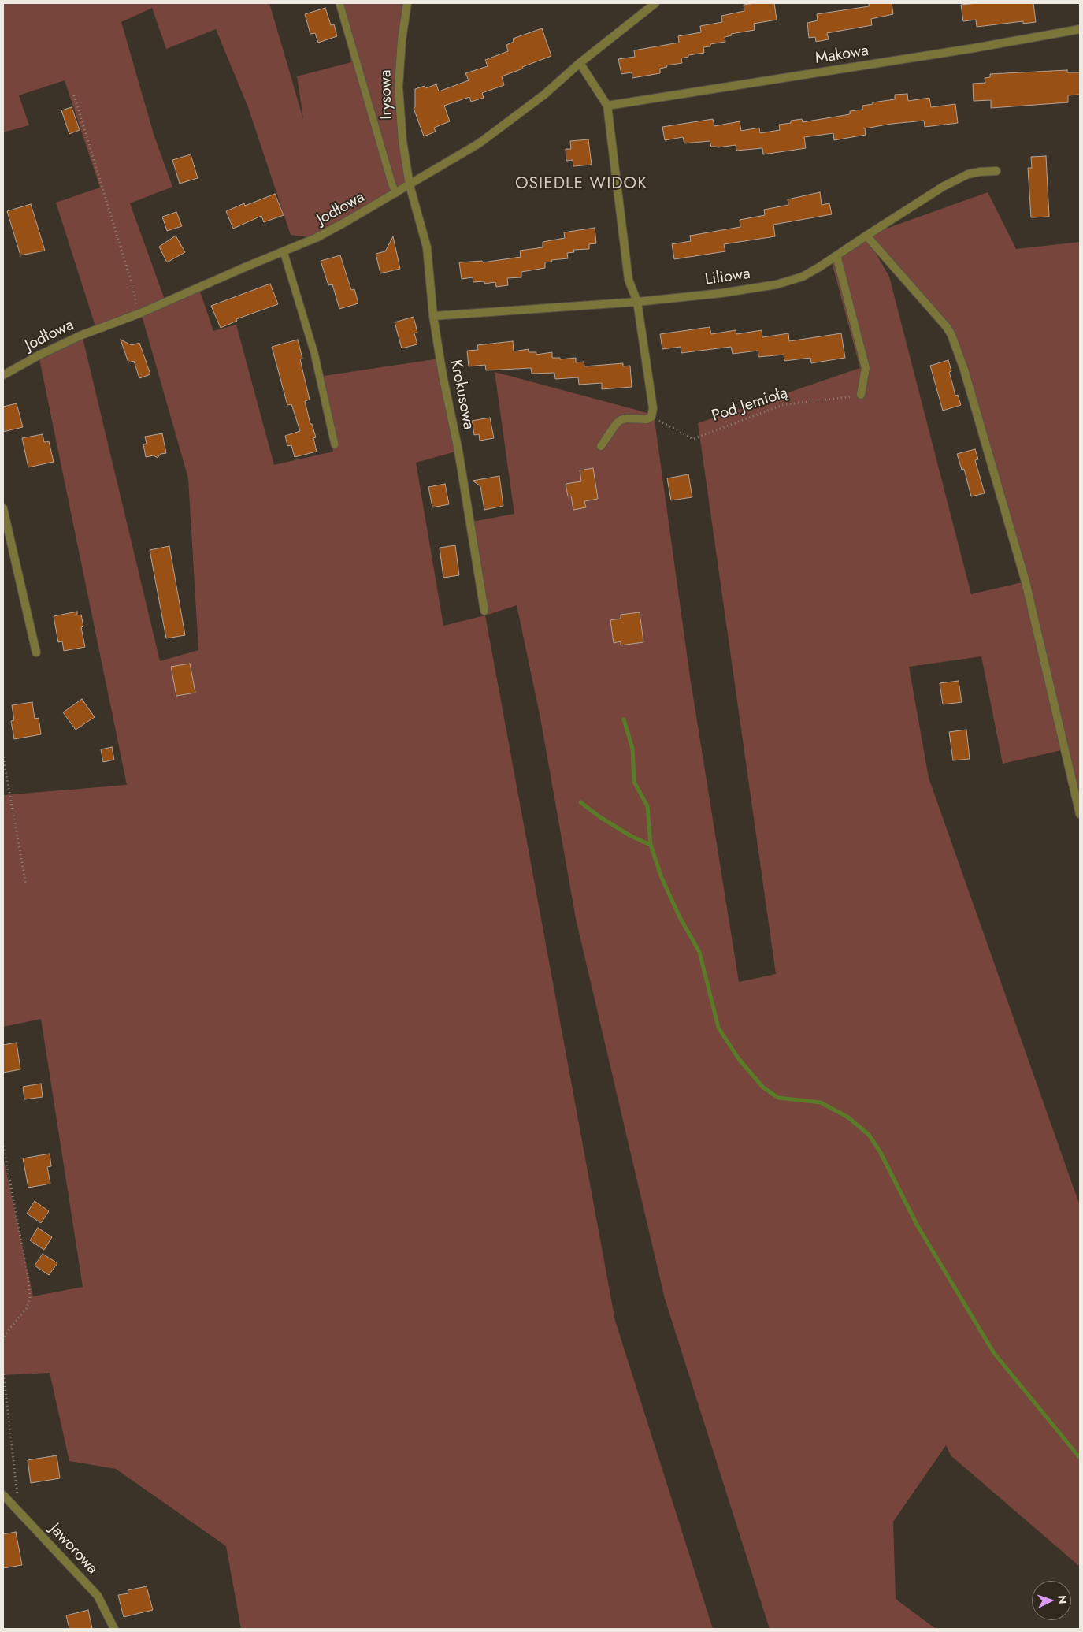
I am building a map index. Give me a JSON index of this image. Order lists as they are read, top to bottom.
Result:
{
  "streets": {
    "street": [
      "Makowa",
      "Irysowa",
      "Jodłowa",
      "Liliowa",
      "Krokusowa",
      "Jaworowa"
    ],
    "path": ["Pod Jemiołą"]
  },
  "crossings": [
    ["Irysowa", "Jodłowa"],
    ["Irysowa", "Krokusowa"],
    ["Jodłowa", "Krokusowa"],
    ["Liliowa", "Krokusowa"]
  ],
  "districts": ["OSIEDLE WIDOK"],
  "north": "right"
}
